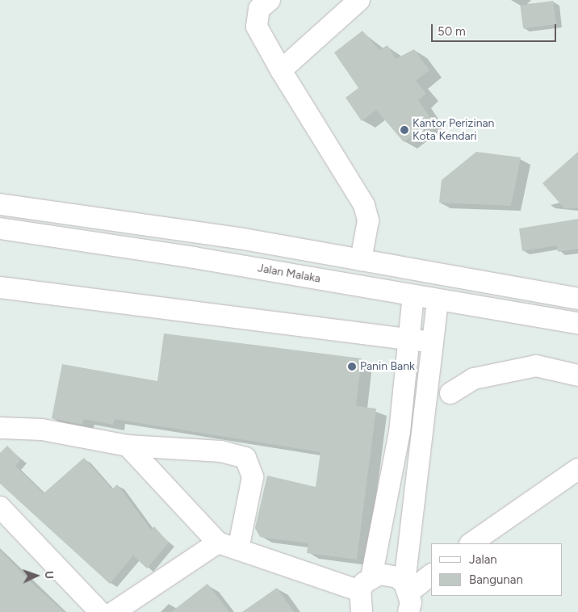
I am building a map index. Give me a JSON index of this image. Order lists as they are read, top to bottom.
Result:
{
  "streets": {
    "street": ["Jalan Malaka"]
  },
  "places": ["Kantor Perizinan Kota Kendari", "Panin Bank"],
  "legend": ["Jalan", "Bangunan"],
  "scale_bar": "50 m",
  "north": "right"
}
